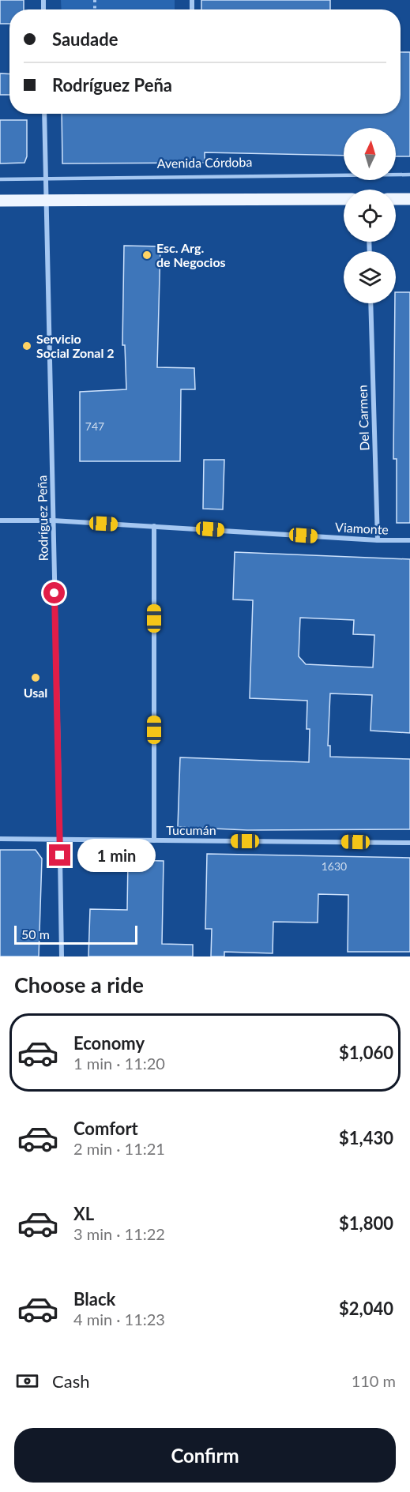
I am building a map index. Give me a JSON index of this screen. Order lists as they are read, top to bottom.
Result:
{
  "streets": {
    "street": [
      "Del Carmen",
      "Rodríguez Peña",
      "Viamonte",
      "Tucumán"
    ],
    "lane": ["Avenida Córdoba"]
  },
  "crossings": [
    ["Avenida Córdoba", "Rodríguez Peña"],
    ["Del Carmen", "Viamonte"],
    ["Rodríguez Peña", "Viamonte"],
    ["Rodríguez Peña", "Tucumán"]
  ],
  "places": ["Esc. Arg. de Negocios", "Servicio Social Zonal 2", "Usal"],
  "house_numbers": ["747", "1630"],
  "scale_bar": "50 m",
  "north": "top",
  "page": {
    "banner": ["Saudade", "Rodríguez Peña"],
    "bubble": "1 min",
    "scale": "50 m",
    "heading": "Choose a ride",
    "list": [
      {
        "name": "Economy",
        "note": "1 min · 11:20",
        "value": "$1,060"
      },
      {
        "name": "Comfort",
        "note": "2 min · 11:21",
        "value": "$1,430"
      },
      {
        "name": "XL",
        "note": "3 min · 11:22",
        "value": "$1,800"
      },
      {
        "name": "Black",
        "note": "4 min · 11:23",
        "value": "$2,040"
      }
    ],
    "pay": ["Cash", "110 m"],
    "buttons": "Confirm"
  }
}
